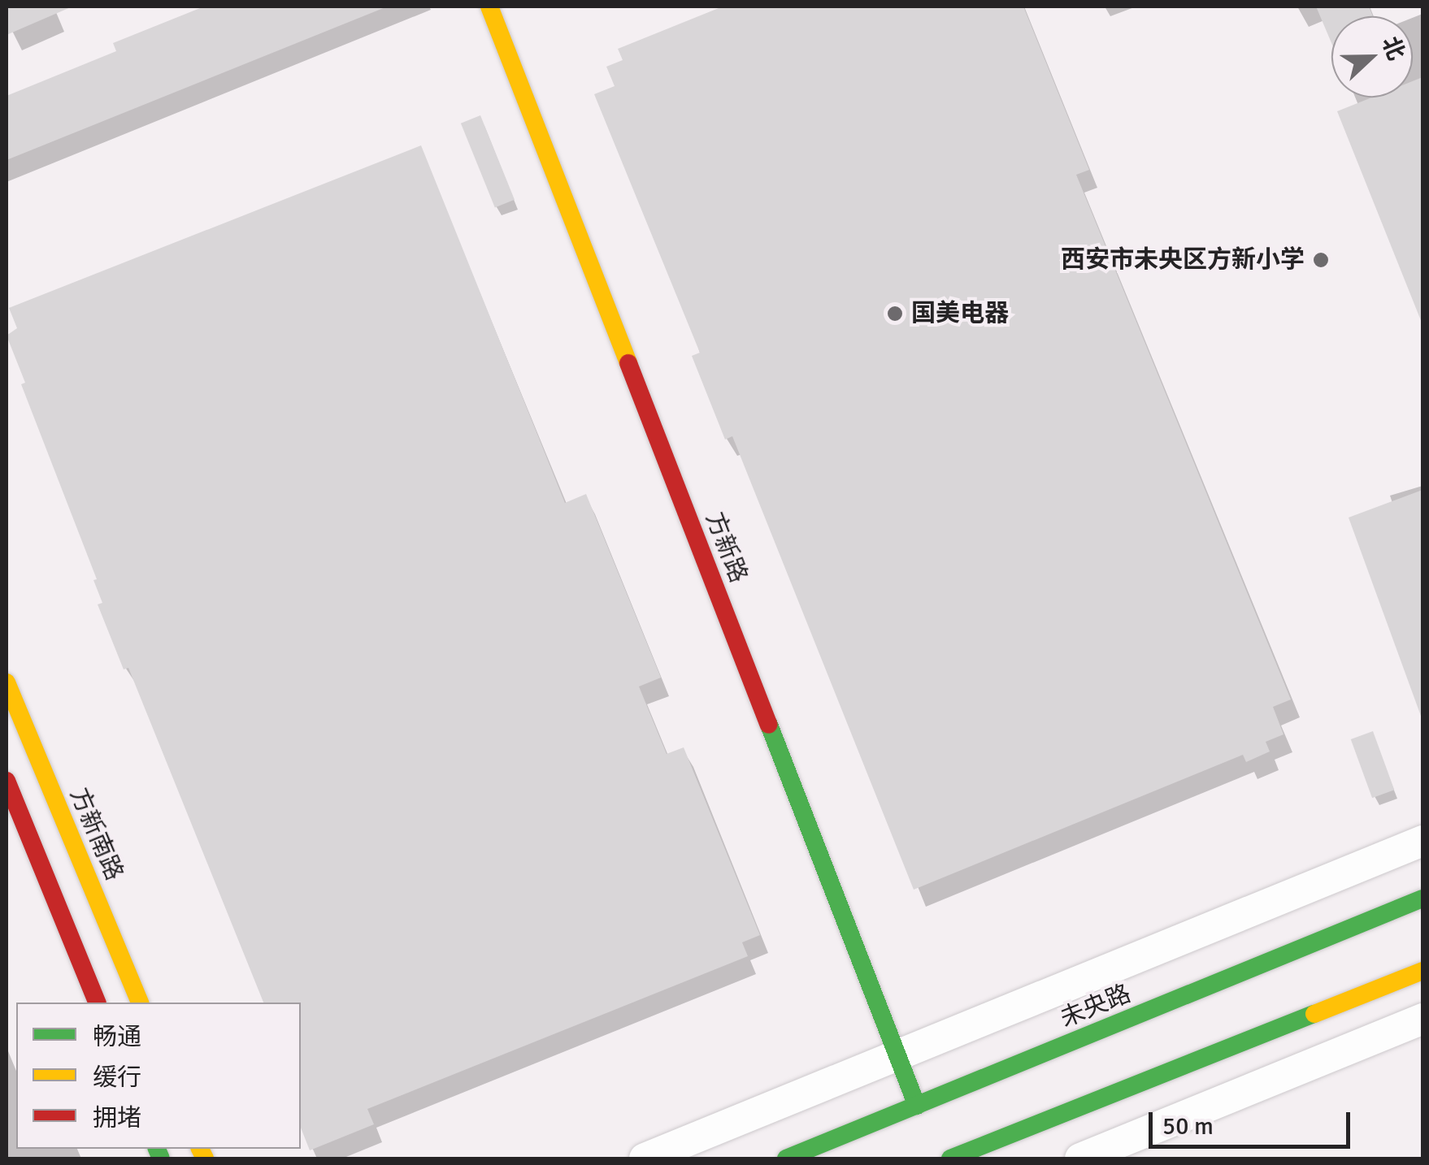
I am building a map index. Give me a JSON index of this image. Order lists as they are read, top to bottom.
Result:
{
  "streets": {
    "main road": ["方新路", "方新南路", "未央路"]
  },
  "crossings": [
    ["方新路", "未央路"]
  ],
  "places": ["西安市未央区方新小学", "国美电器"],
  "legend": ["畅通", "缓行", "拥堵"],
  "scale_bar": "50 m",
  "north": "right"
}
